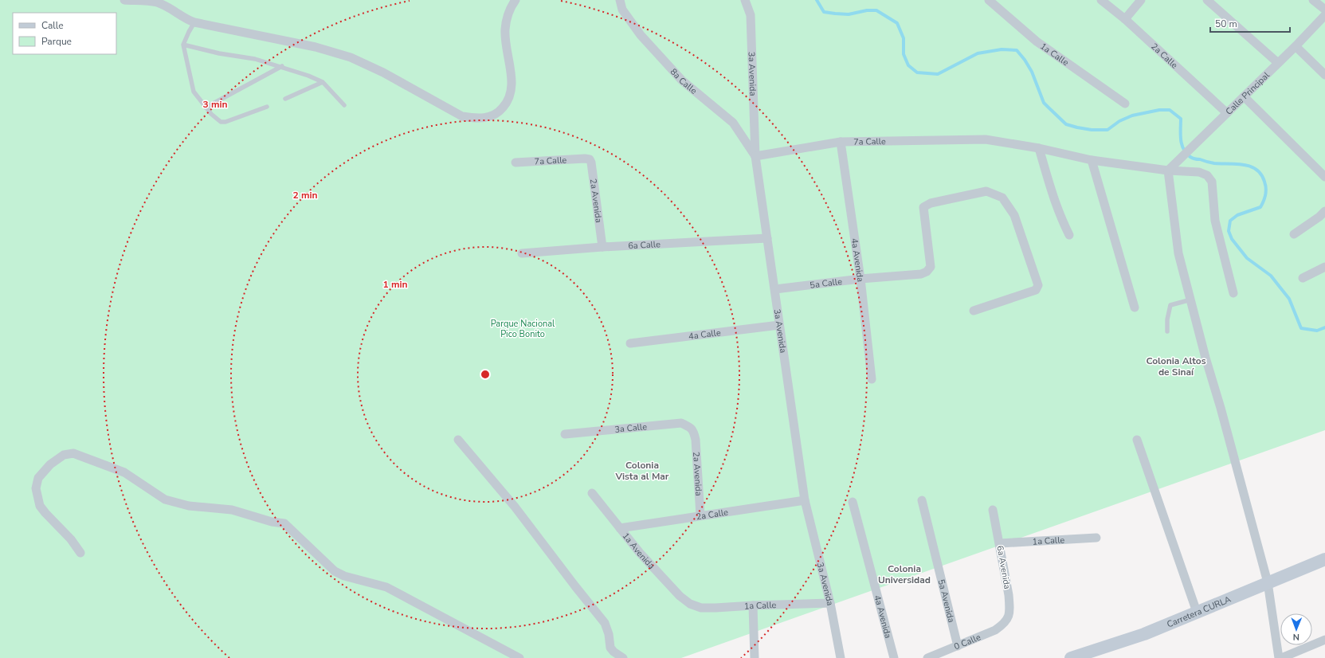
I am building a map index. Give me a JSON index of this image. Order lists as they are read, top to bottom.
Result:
{
  "streets": {
    "main road": ["Carretera CURLA"],
    "street": [
      "1a Calle",
      "2a Calle",
      "3a Avenida",
      "8a Calle",
      "Calle Principal",
      "7a Calle",
      "2a Avenida",
      "6a Calle",
      "4a Avenida",
      "5a Calle",
      "4a Calle",
      "3a Calle",
      "1a Avenida",
      "6a Avenida",
      "5a Avenida",
      "0 Calle"
    ]
  },
  "crossings": [
    ["1a Calle", "3a Avenida"],
    ["1a Calle", "1a Avenida"],
    ["1a Calle", "6a Avenida"],
    ["2a Calle", "3a Avenida"],
    ["2a Calle", "Calle Principal"],
    ["2a Calle", "2a Avenida"],
    ["2a Calle", "1a Avenida"],
    ["3a Avenida", "8a Calle"],
    ["3a Avenida", "7a Calle"],
    ["3a Avenida", "6a Calle"],
    ["3a Avenida", "5a Calle"],
    ["3a Avenida", "4a Calle"],
    ["8a Calle", "7a Calle"],
    ["Calle Principal", "7a Calle"],
    ["7a Calle", "2a Avenida"],
    ["7a Calle", "4a Avenida"],
    ["2a Avenida", "6a Calle"],
    ["2a Avenida", "3a Calle"],
    ["4a Avenida", "5a Calle"],
    ["6a Avenida", "0 Calle"],
    ["5a Avenida", "0 Calle"]
  ],
  "districts": ["Colonia Altos de Sinaí", "Colonia Vista al Mar", "Colonia Universidad"],
  "parks": ["Parque Nacional Pico Bonito"],
  "legend": ["Calle", "Parque"],
  "scale_bar": "50 m",
  "north": "bottom",
  "rings": ["3 min", "2 min", "1 min"]
}
